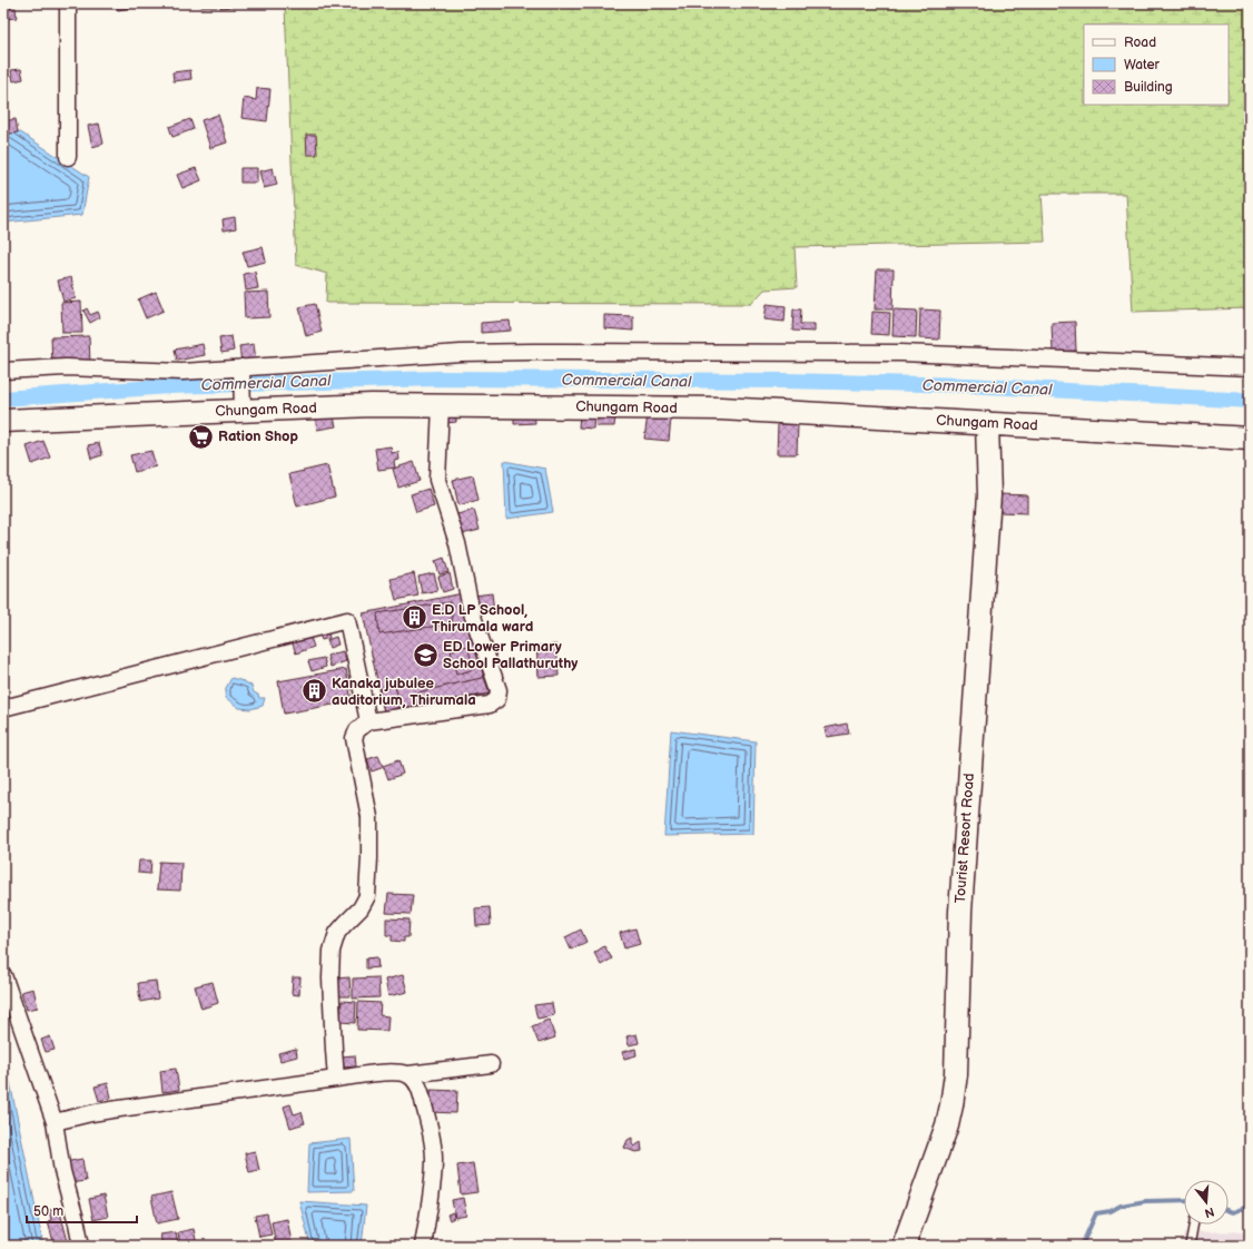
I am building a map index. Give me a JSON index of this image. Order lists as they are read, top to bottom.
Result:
{
  "streets": {
    "main road": ["Chungam Road", "Tourist Resort Road"]
  },
  "crossings": [
    ["Chungam Road", "Tourist Resort Road"]
  ],
  "water": ["Commercial Canal"],
  "places": {
    "supermarket": ["Ration Shop"],
    "building": ["E.D LP School, Thirumala ward", "Kanaka jubulee auditorium, Thirumala"],
    "school or university": ["ED Lower Primary School Pallathuruthy"]
  },
  "legend": ["Road", "Water", "Building"],
  "scale_bar": "50 m",
  "north": "bottom"
}
